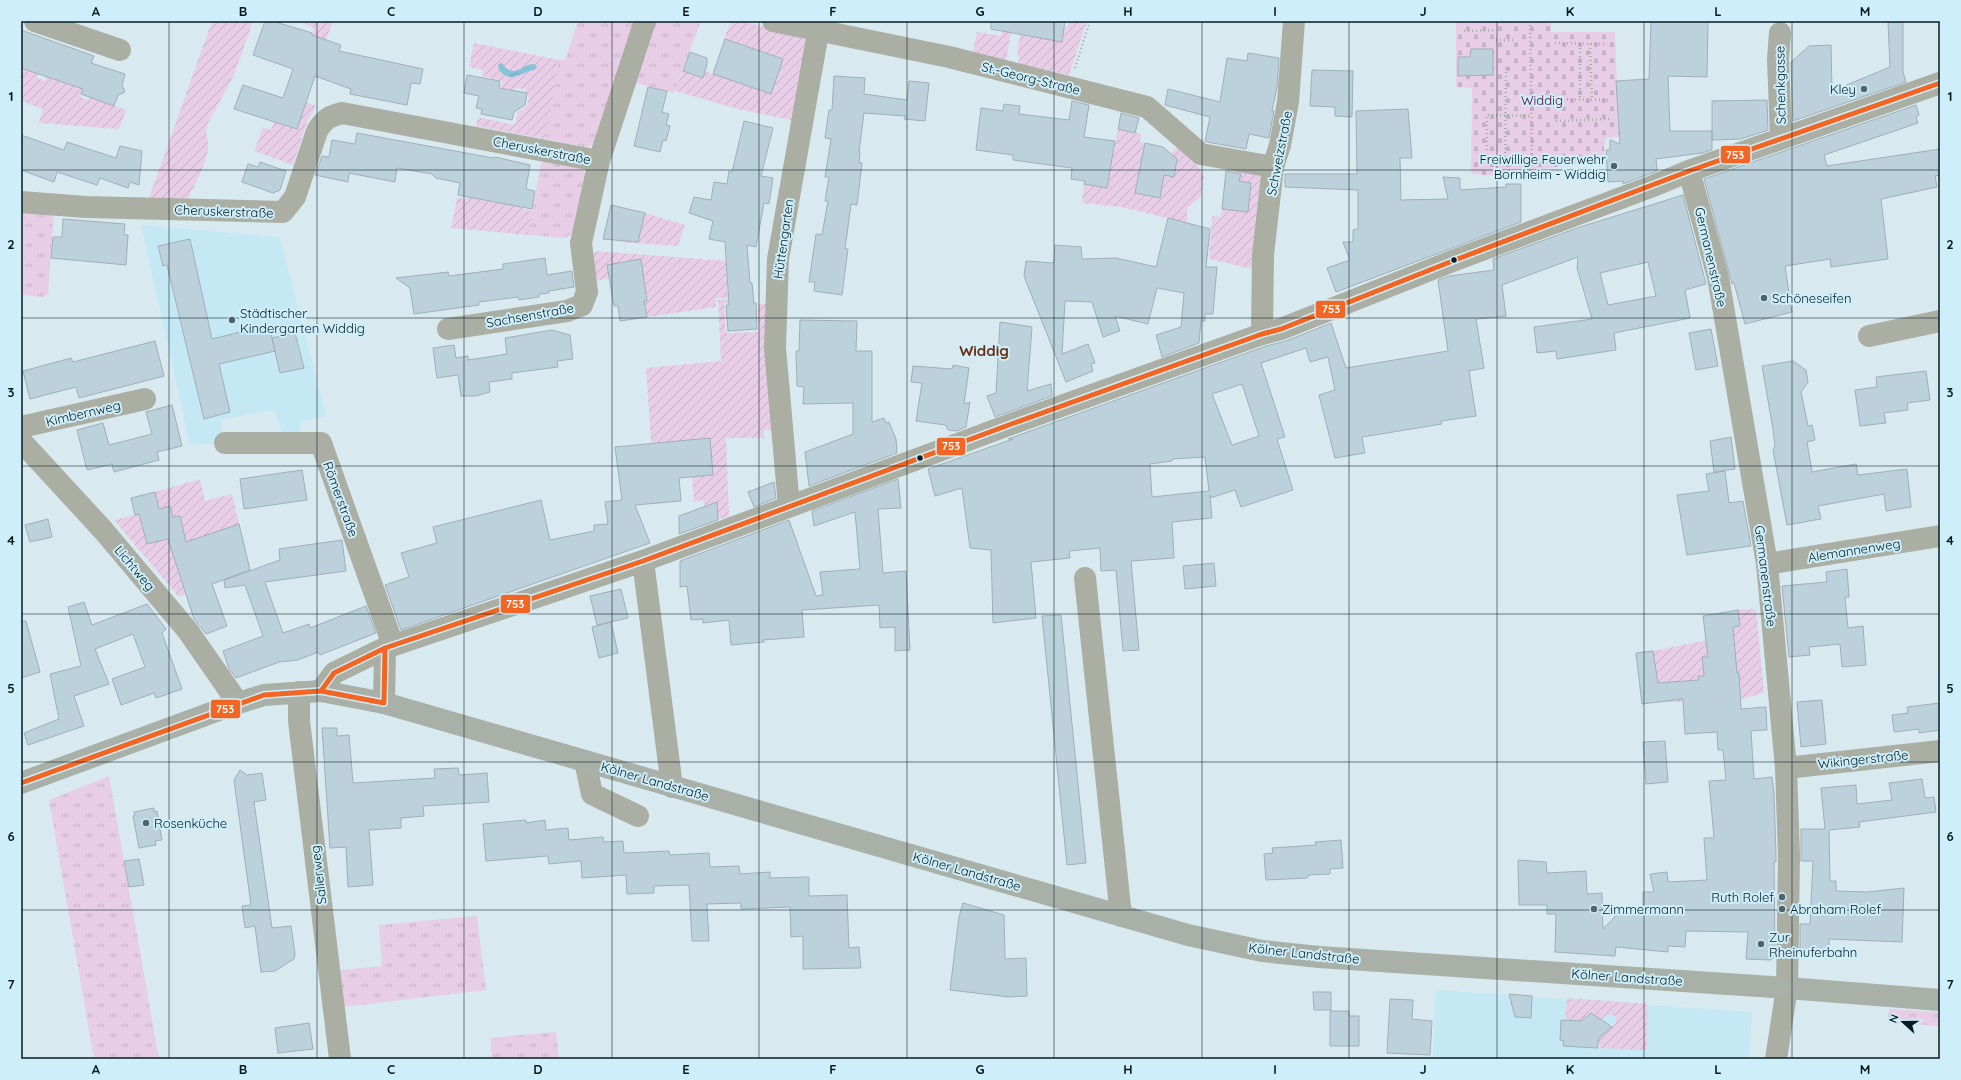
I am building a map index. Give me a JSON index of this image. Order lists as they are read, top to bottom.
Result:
{
  "streets": {
    "main road": ["Kölner Landstraße"],
    "street": [
      "St.-Georg-Straße",
      "Schenkgasse",
      "Cheruskerstraße",
      "Schweizstraße",
      "Hüttengarten",
      "Germanenstraße",
      "Sachsenstraße",
      "Kimbernweg",
      "Römerstraße",
      "Alemannenweg",
      "Lichtweg",
      "Wikingerstraße",
      "Salierweg"
    ]
  },
  "crossings": [
    ["St.-Georg-Straße", "Schweizstraße"],
    ["St.-Georg-Straße", "Hüttengarten"],
    ["Cheruskerstraße", "Sachsenstraße"],
    ["Germanenstraße", "Alemannenweg"],
    ["Germanenstraße", "Wikingerstraße"],
    ["Germanenstraße", "Kölner Landstraße"],
    ["Römerstraße", "Kölner Landstraße"],
    ["Lichtweg", "Kölner Landstraße"],
    ["Kölner Landstraße", "Salierweg"]
  ],
  "districts": ["Widdig"],
  "parks": ["Widdig"],
  "places": [
    "Kley",
    "Freiwillige Feuerwehr Bornheim - Widdig",
    "Schöneseifen",
    "Städtischer Kindergarten Widdig",
    "Rosenküche",
    "Ruth Rolef",
    "Zimmermann",
    "Abraham Rolef",
    "Zur Rheinuferbahn"
  ],
  "lines": ["transit line 753"],
  "north": "left",
  "grid": {
    "columns": [
      "A",
      "B",
      "C",
      "D",
      "E",
      "F",
      "G",
      "H",
      "I",
      "J",
      "K",
      "L",
      "M"
    ],
    "rows": [
      "1",
      "2",
      "3",
      "4",
      "5",
      "6",
      "7"
    ]
  }
}
